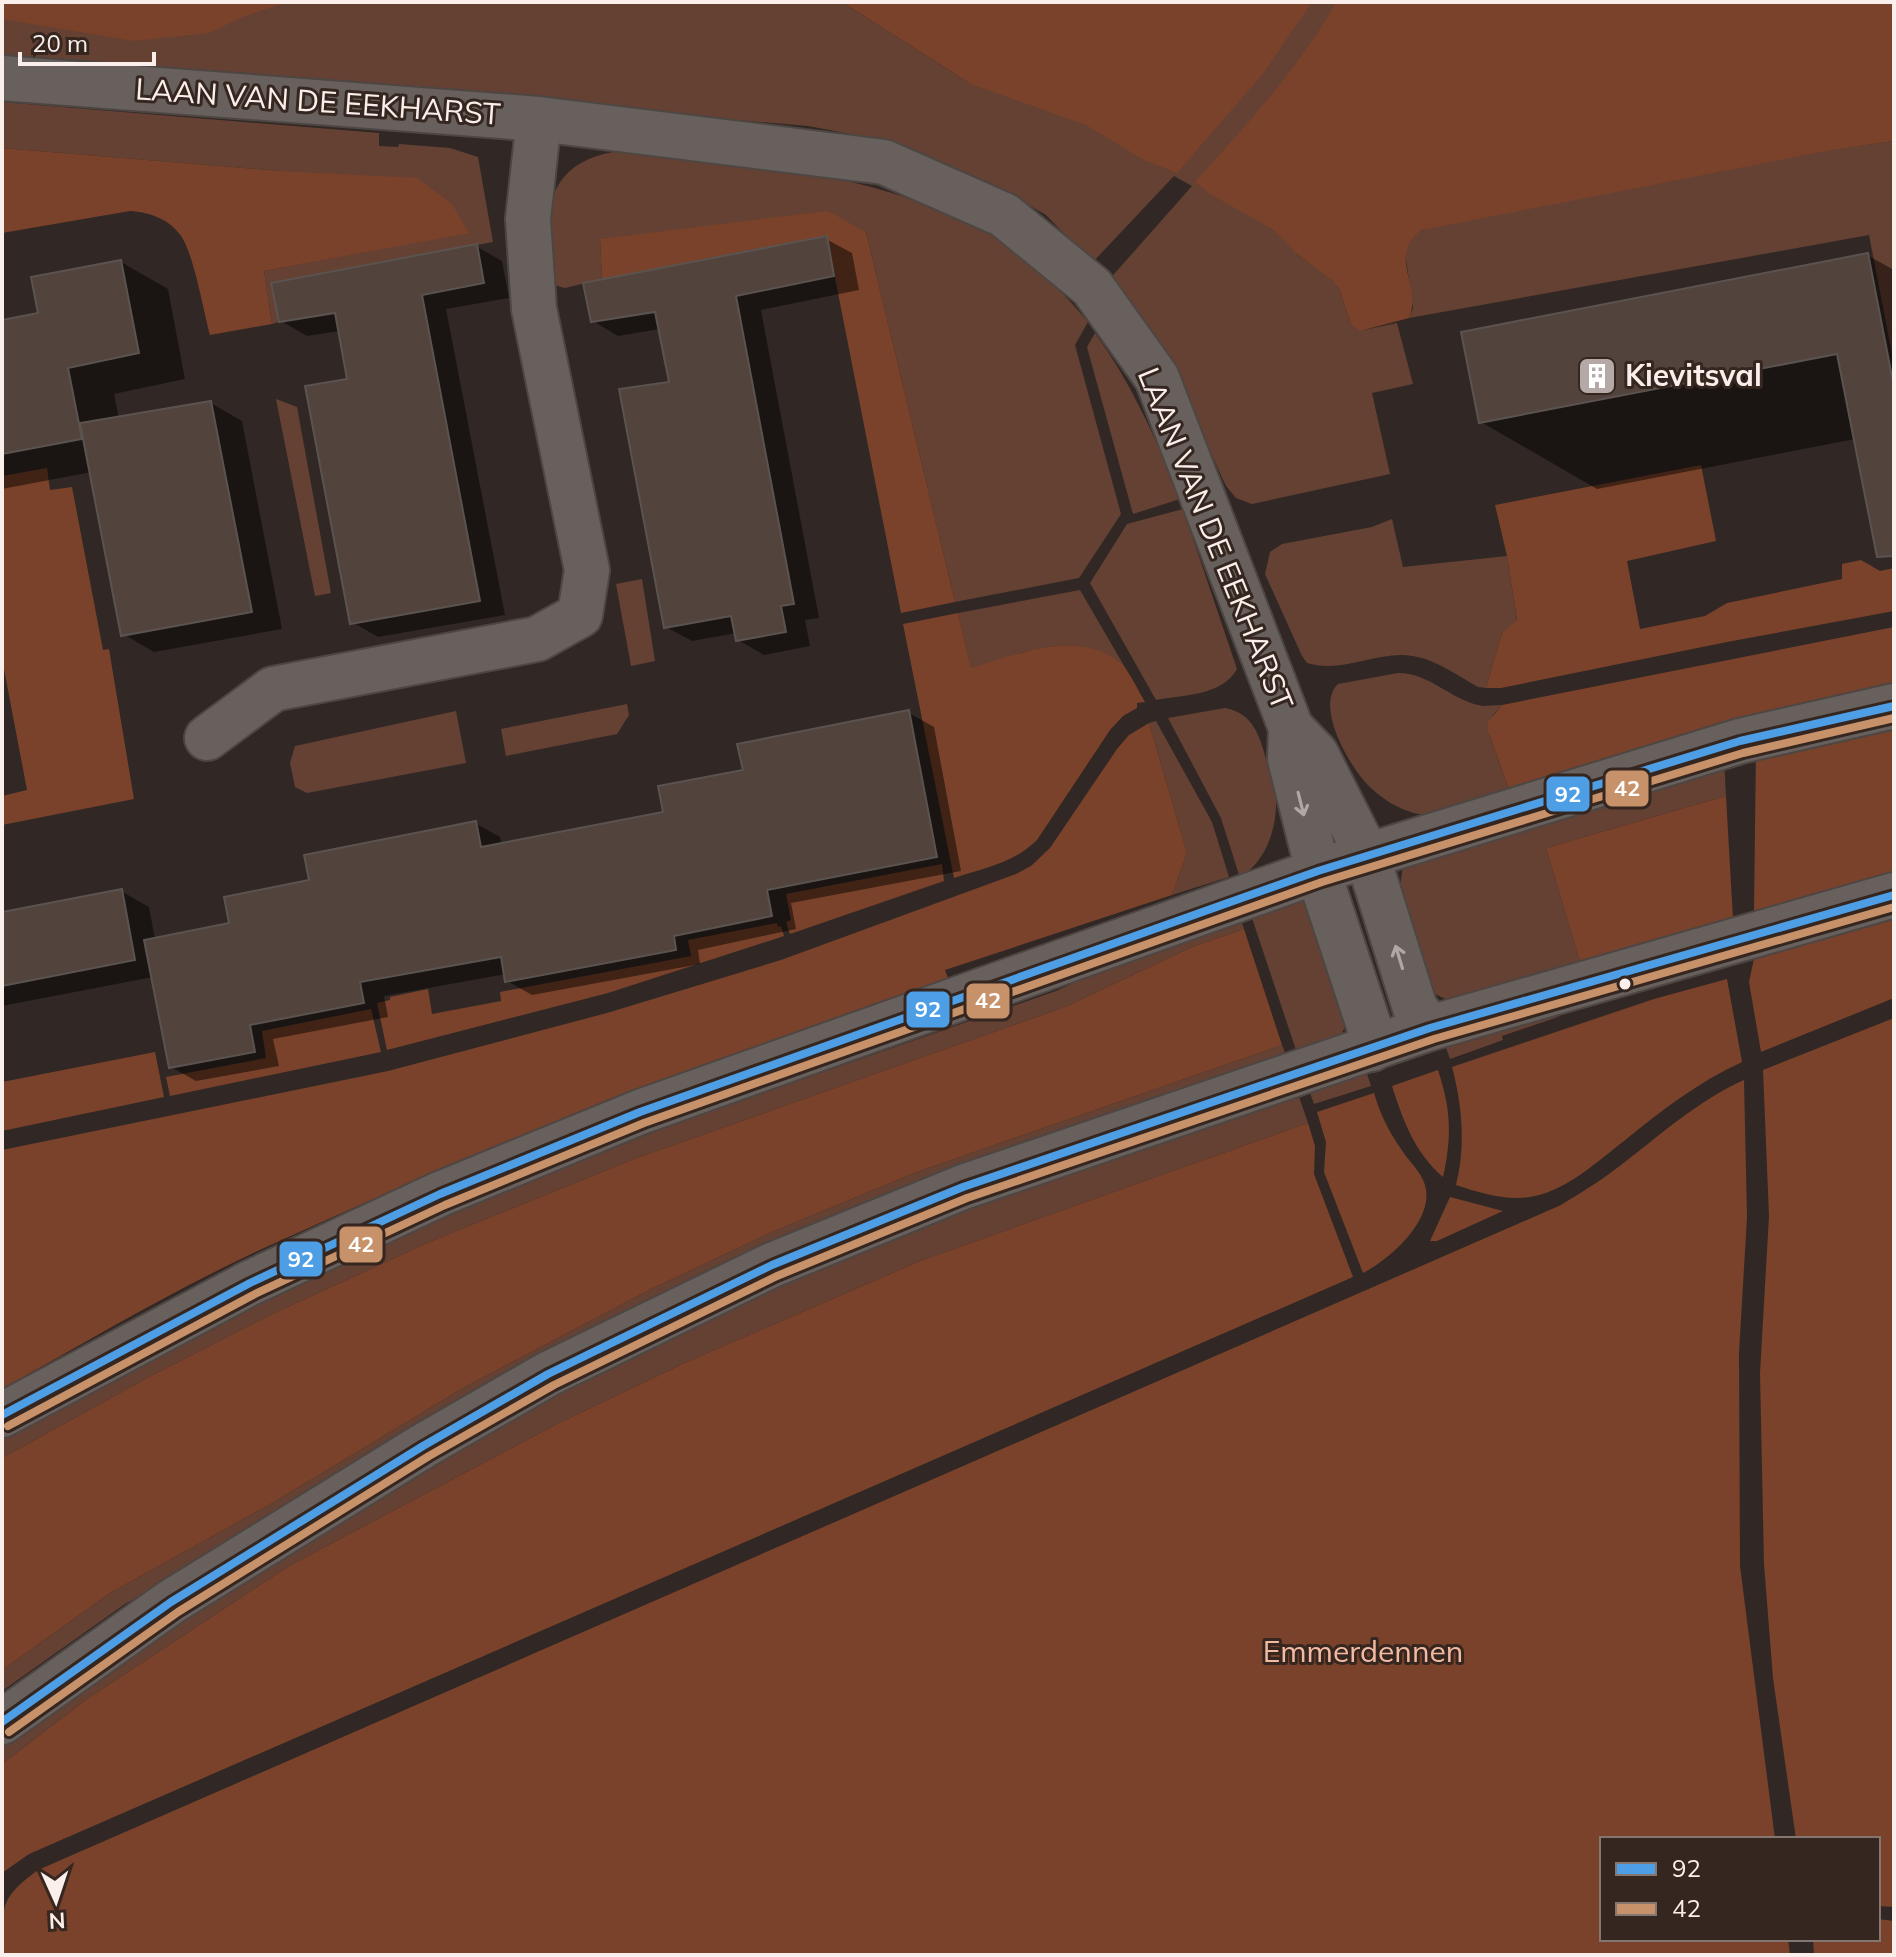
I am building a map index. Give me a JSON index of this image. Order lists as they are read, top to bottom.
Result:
{
  "streets": {
    "street": ["LAAN VAN DE EEKHARST"]
  },
  "parks": ["Emmerdennen"],
  "places": {
    "building": ["Kievitsval"]
  },
  "lines": ["transit line 92", "transit line 42"],
  "legend": ["92", "42"],
  "scale_bar": "20 m",
  "north": "bottom"
}
